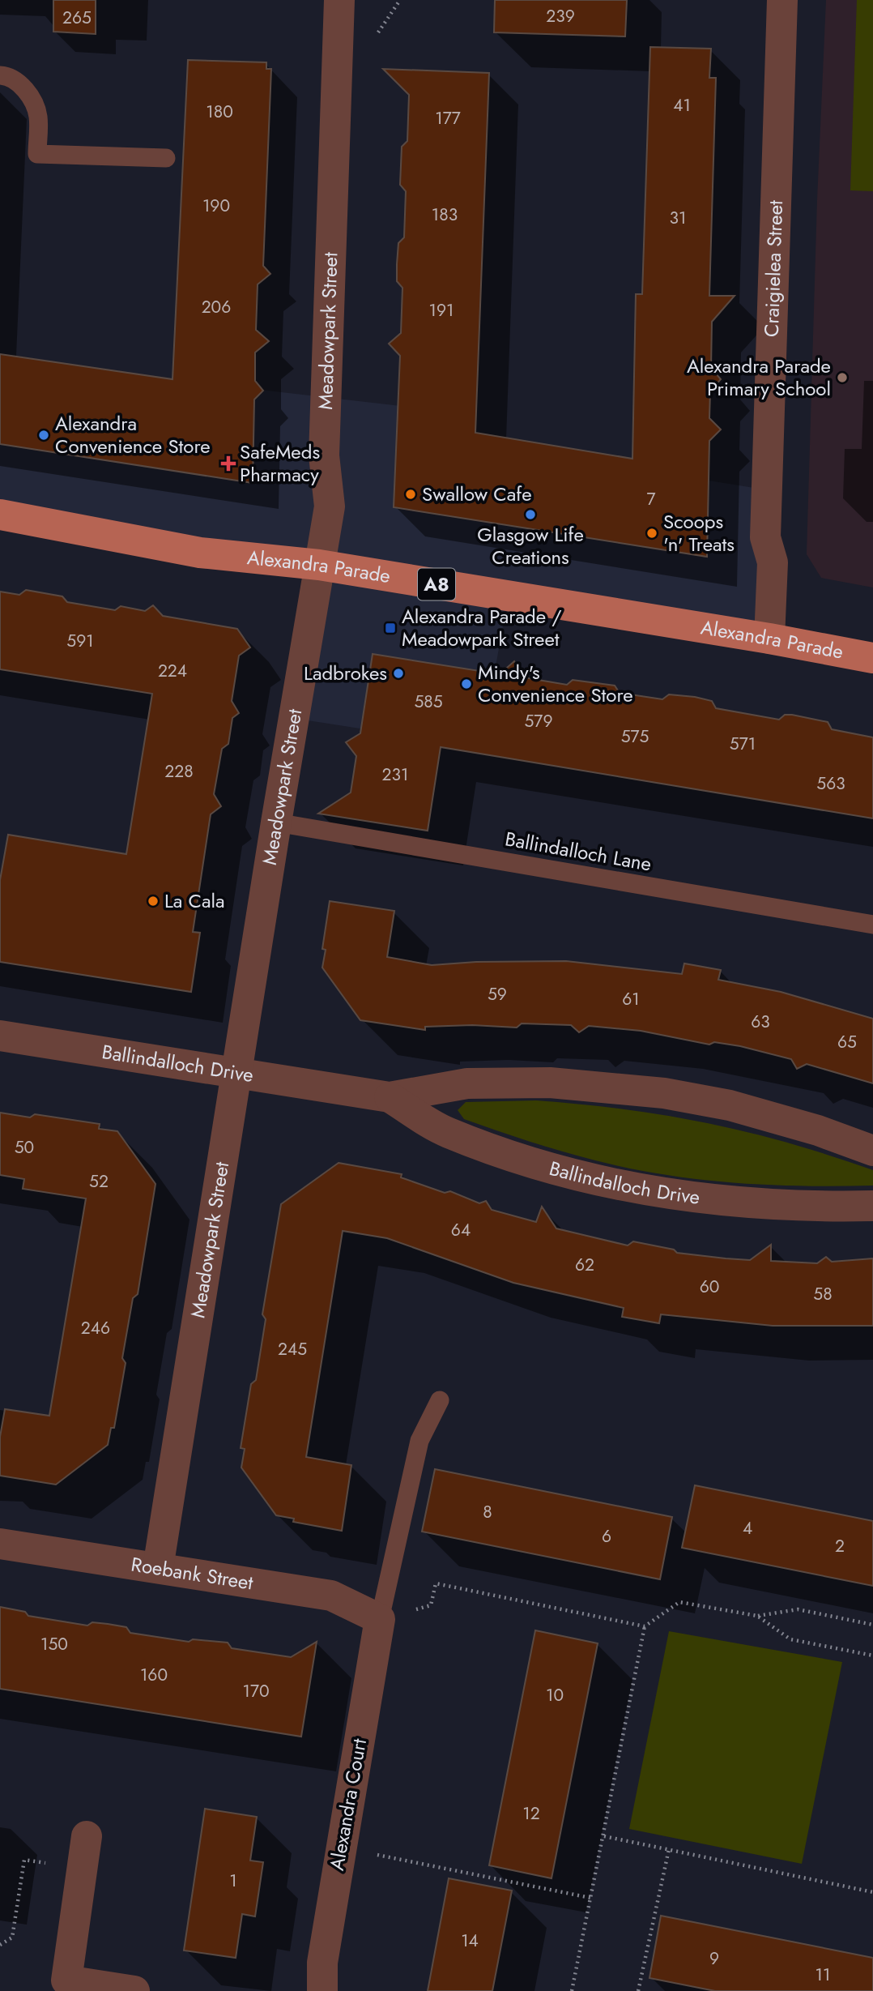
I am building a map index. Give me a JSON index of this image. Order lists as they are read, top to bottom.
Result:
{
  "streets": {
    "main road": ["Alexandra Parade", "A8"],
    "street": [
      "Craigielea Street",
      "Meadowpark Street",
      "Ballindalloch Drive",
      "Roebank Street",
      "Alexandra Court"
    ],
    "lane": ["Ballindalloch Lane"]
  },
  "crossings": [
    ["Craigielea Street", "Alexandra Parade"],
    ["Meadowpark Street", "Alexandra Parade"],
    ["Meadowpark Street", "Ballindalloch Lane"],
    ["Meadowpark Street", "Ballindalloch Drive"],
    ["Meadowpark Street", "Roebank Street"],
    ["Roebank Street", "Alexandra Court"]
  ],
  "places": {
    "other": [
      "Alexandra Parade Primary School",
      "Alexandra Convenience Store",
      "Swallow Cafe",
      "Glasgow Life Creations",
      "Scoops 'n' Treats",
      "Ladbrokes",
      "Mindy's Convenience Store",
      "La Cala"
    ],
    "health": ["SafeMeds Pharmacy"],
    "transit": ["Alexandra Parade / Meadowpark Street"]
  },
  "house_numbers": [
    "239",
    "265",
    "41",
    "180",
    "177",
    "190",
    "183",
    "31",
    "206",
    "191",
    "7",
    "591",
    "224",
    "585",
    "579",
    "575",
    "571",
    "228",
    "231",
    "563",
    "59",
    "61",
    "63",
    "65",
    "50",
    "52",
    "64",
    "62",
    "60",
    "58",
    "246",
    "245",
    "8",
    "4",
    "6",
    "2",
    "150",
    "160",
    "170",
    "10",
    "12",
    "1",
    "14",
    "9",
    "11"
  ]
}
